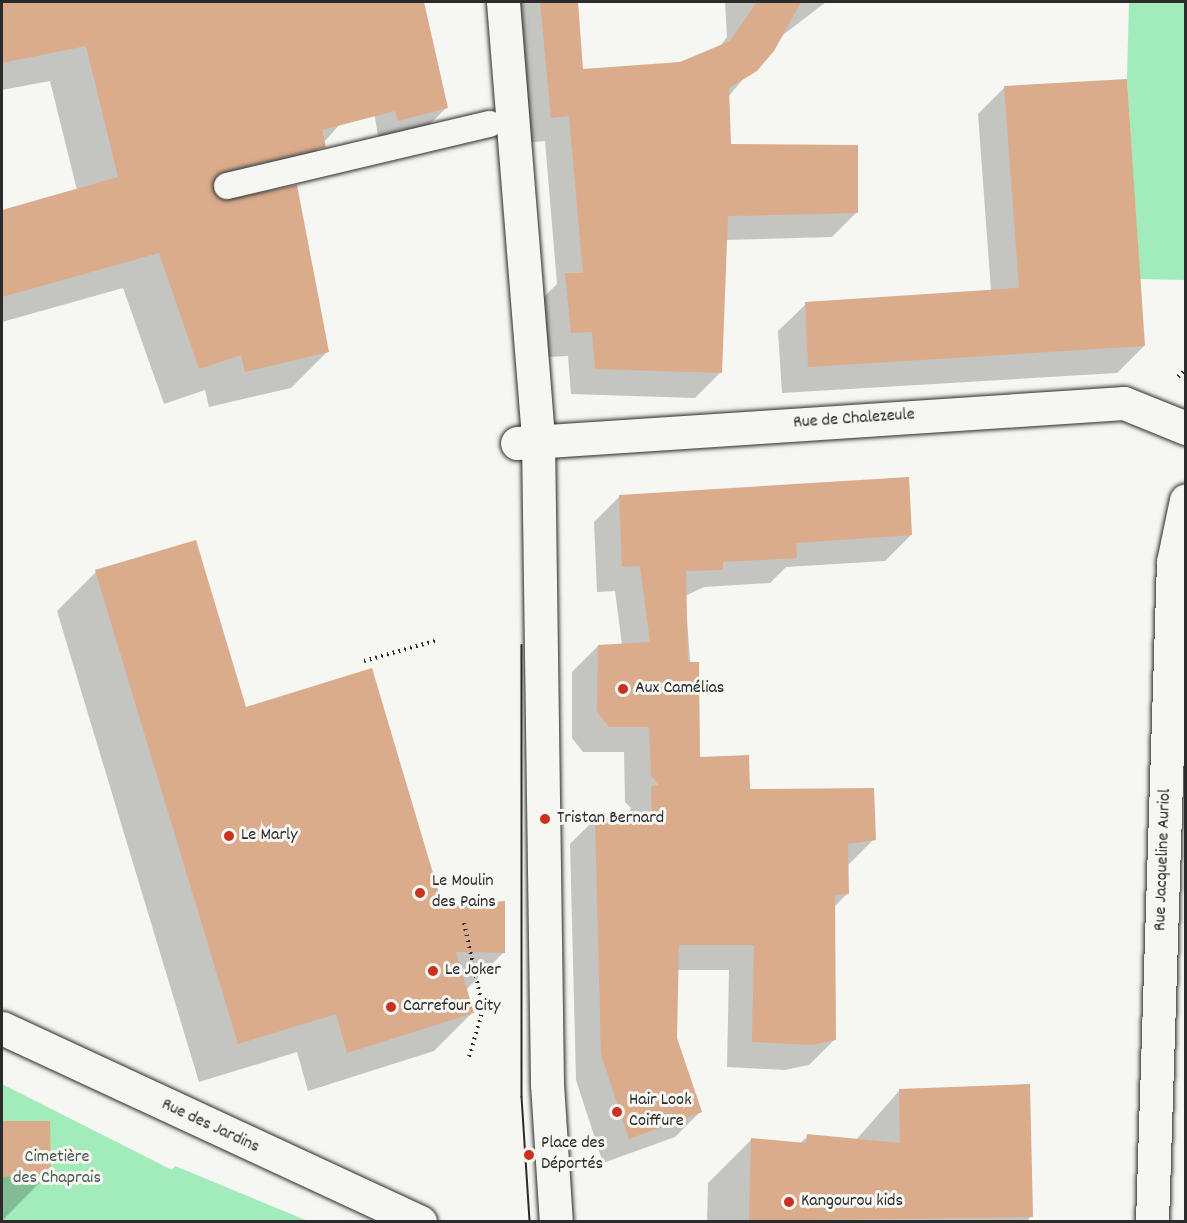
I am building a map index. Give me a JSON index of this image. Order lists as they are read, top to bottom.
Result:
{
  "streets": {
    "street": ["Rue de Chalezeule", "Rue Jacqueline Auriol", "Rue des Jardins"]
  },
  "parks": ["Cimetière des Chaprais"],
  "places": [
    "Aux Camélias",
    "Tristan Bernard",
    "Le Marly",
    "Le Moulin des Pains",
    "Le Joker",
    "Carrefour City",
    "Hair Look Coiffure",
    "Place des Déportés",
    "Kangourou kids"
  ]
}
